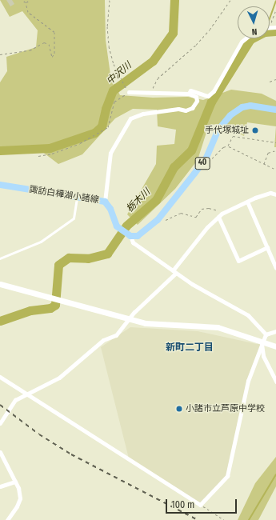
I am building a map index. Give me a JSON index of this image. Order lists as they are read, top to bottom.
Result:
{
  "streets": {
    "main road": ["40", "諏訪白樺湖小諸線"]
  },
  "crossings": [
    ["40", "諏訪白樺湖小諸線"]
  ],
  "districts": ["新町二丁目"],
  "water": ["中沢川", "栃木川"],
  "places": ["手代塚城址", "小諸市立芦原中学校"],
  "scale_bar": "100 m",
  "north": "bottom"
}
